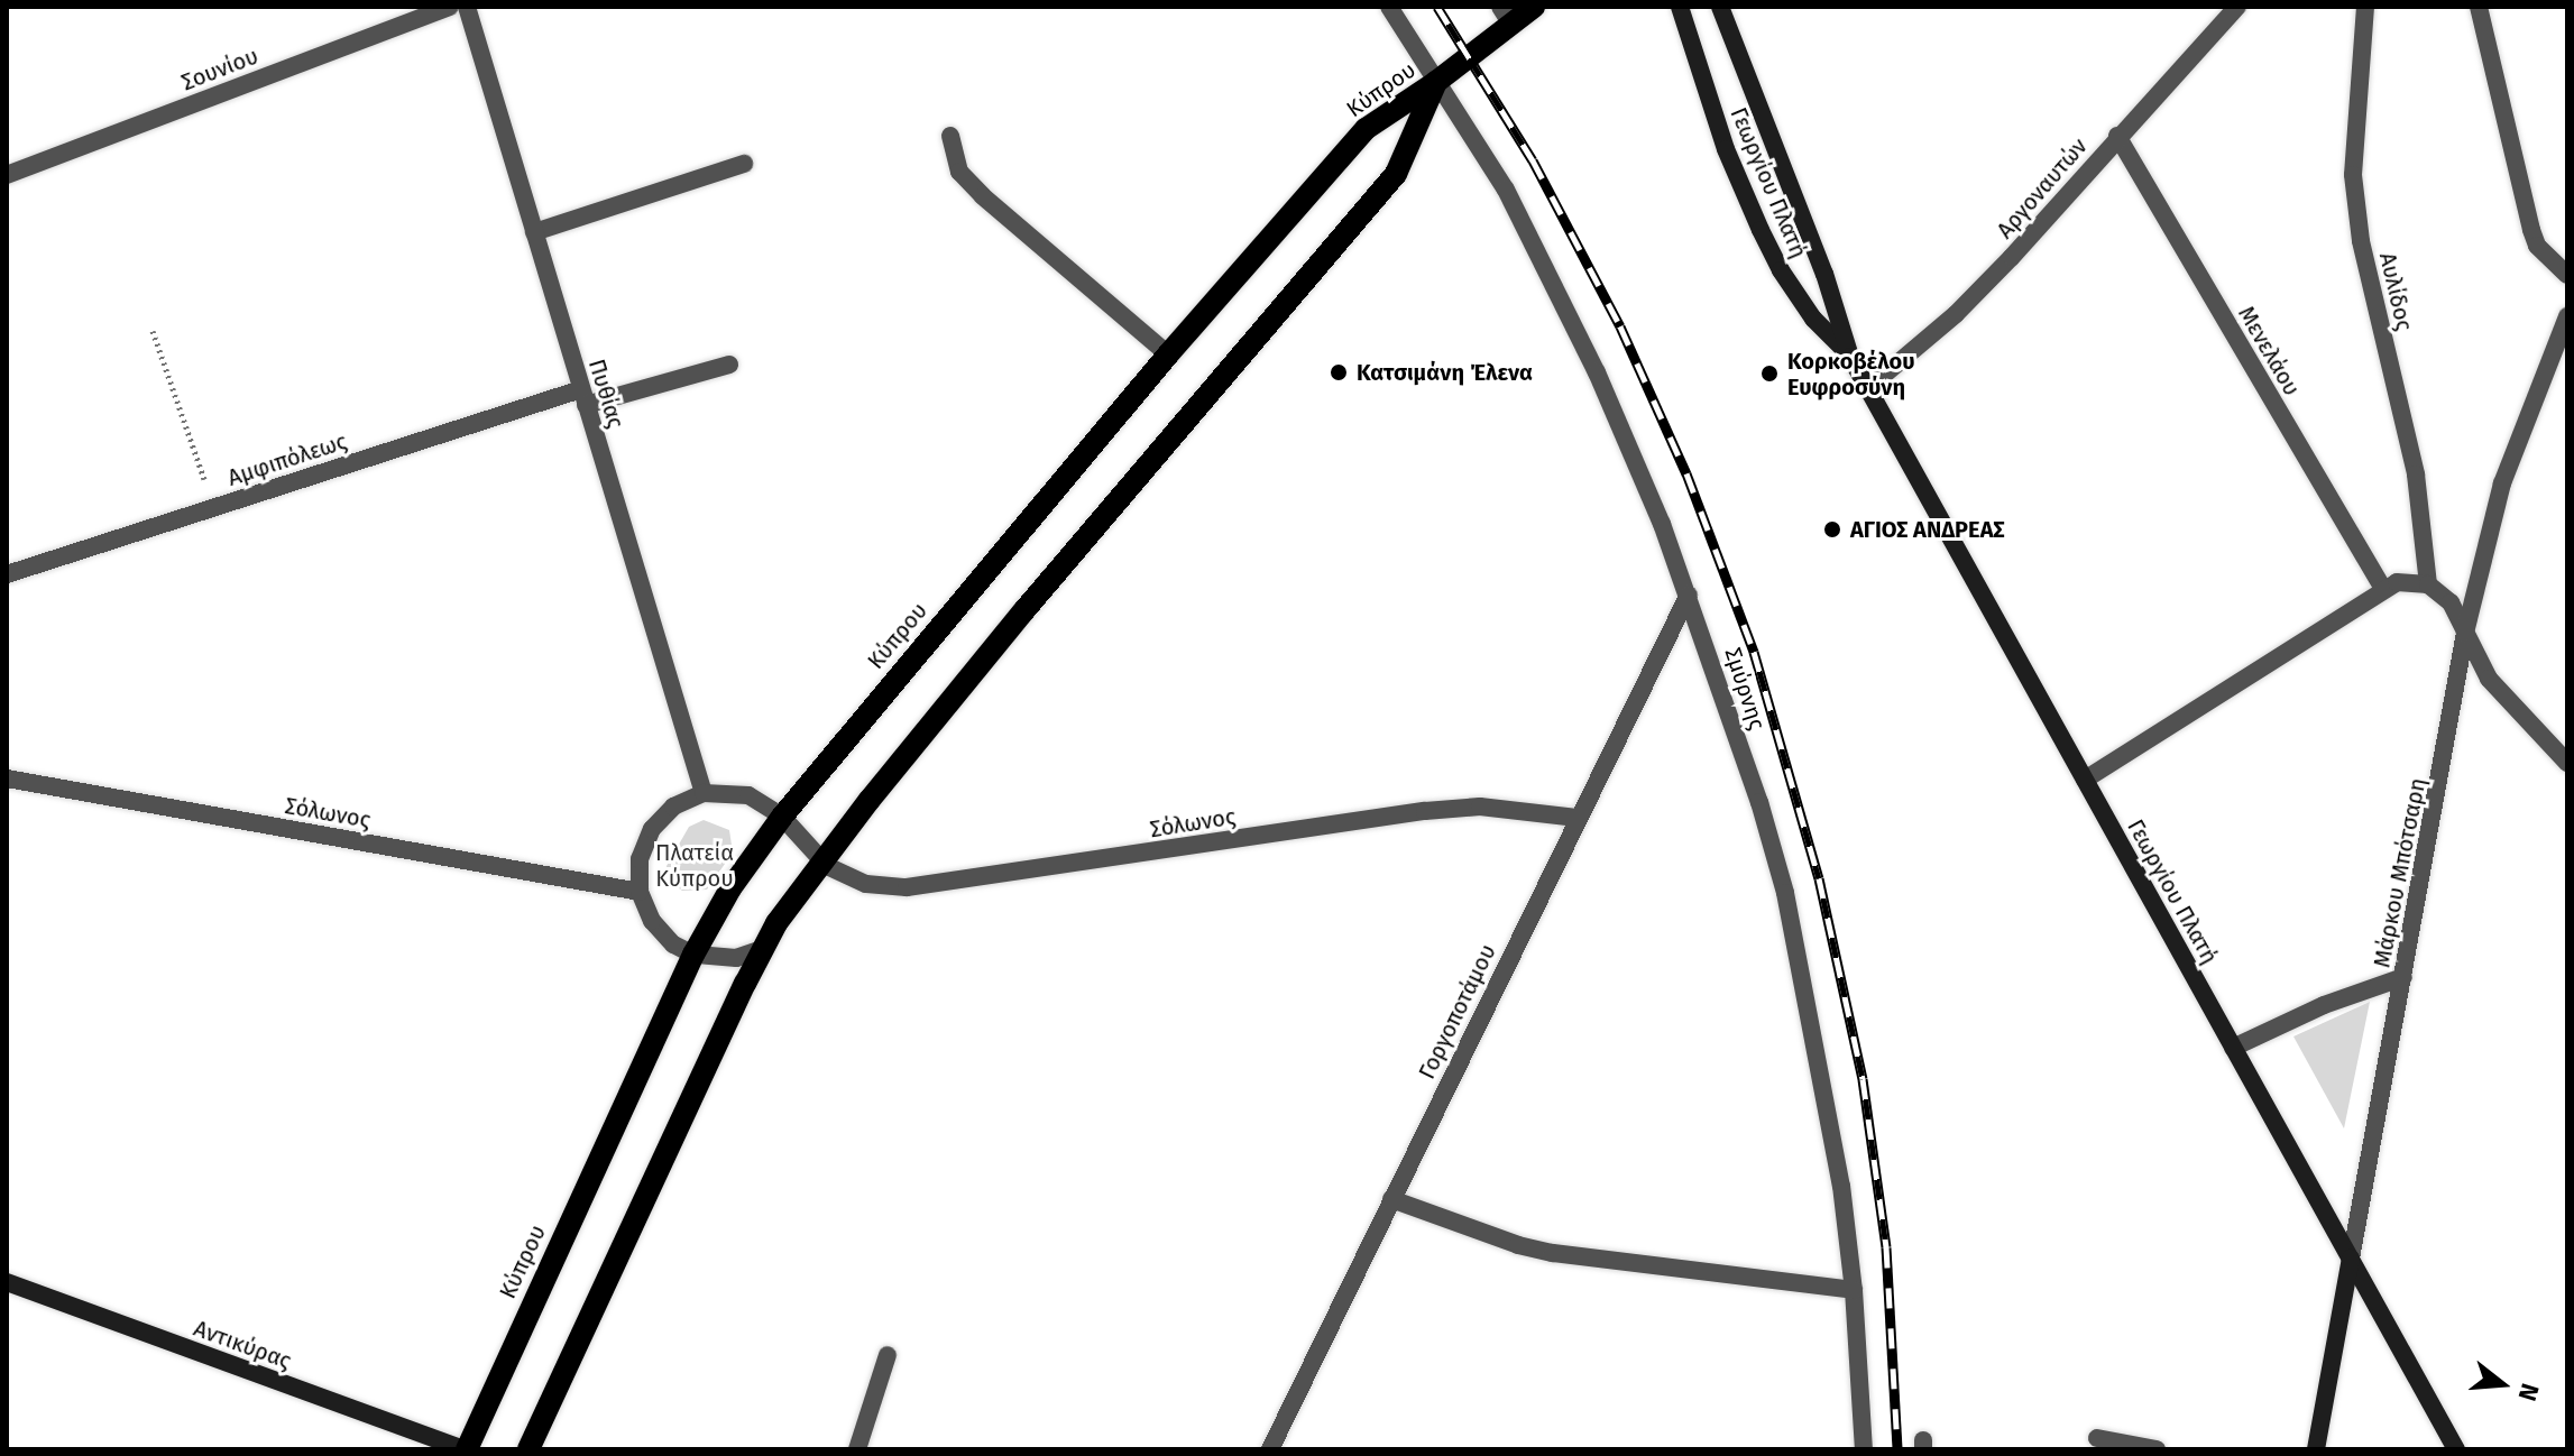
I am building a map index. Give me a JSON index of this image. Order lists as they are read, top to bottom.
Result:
{
  "streets": {
    "main road": [
      "Κύπρου",
      "Γεωργίου Πλατή",
      "Μάρκου Μπότσαρη",
      "Αντικύρας"
    ],
    "street": [
      "Σουνίου",
      "Αργοναυτών",
      "Αυλίδος",
      "Μενελάου",
      "Πυθίας",
      "Αμφιπόλεως",
      "Σμύρνης",
      "Σόλωνος",
      "Γοργοποτάμου"
    ]
  },
  "crossings": [
    ["Κύπρου", "Σμύρνης"],
    ["Κύπρου", "Σόλωνος"],
    ["Κύπρου", "Αντικύρας"],
    ["Γεωργίου Πλατή", "Αργοναυτών"],
    ["Γεωργίου Πλατή", "Μάρκου Μπότσαρη"],
    ["Αργοναυτών", "Μενελάου"],
    ["Πυθίας", "Αμφιπόλεως"],
    ["Σμύρνης", "Γοργοποτάμου"],
    ["Σόλωνος", "Γοργοποτάμου"]
  ],
  "parks": ["Πλατεία Κύπρου"],
  "places": ["Κατσιμάνη Έλενα", "Κορκοβέλου Ευφροσύνη", "ΑΓΙΟΣ ΑΝΔΡΕΑΣ"],
  "north": "right"
}
